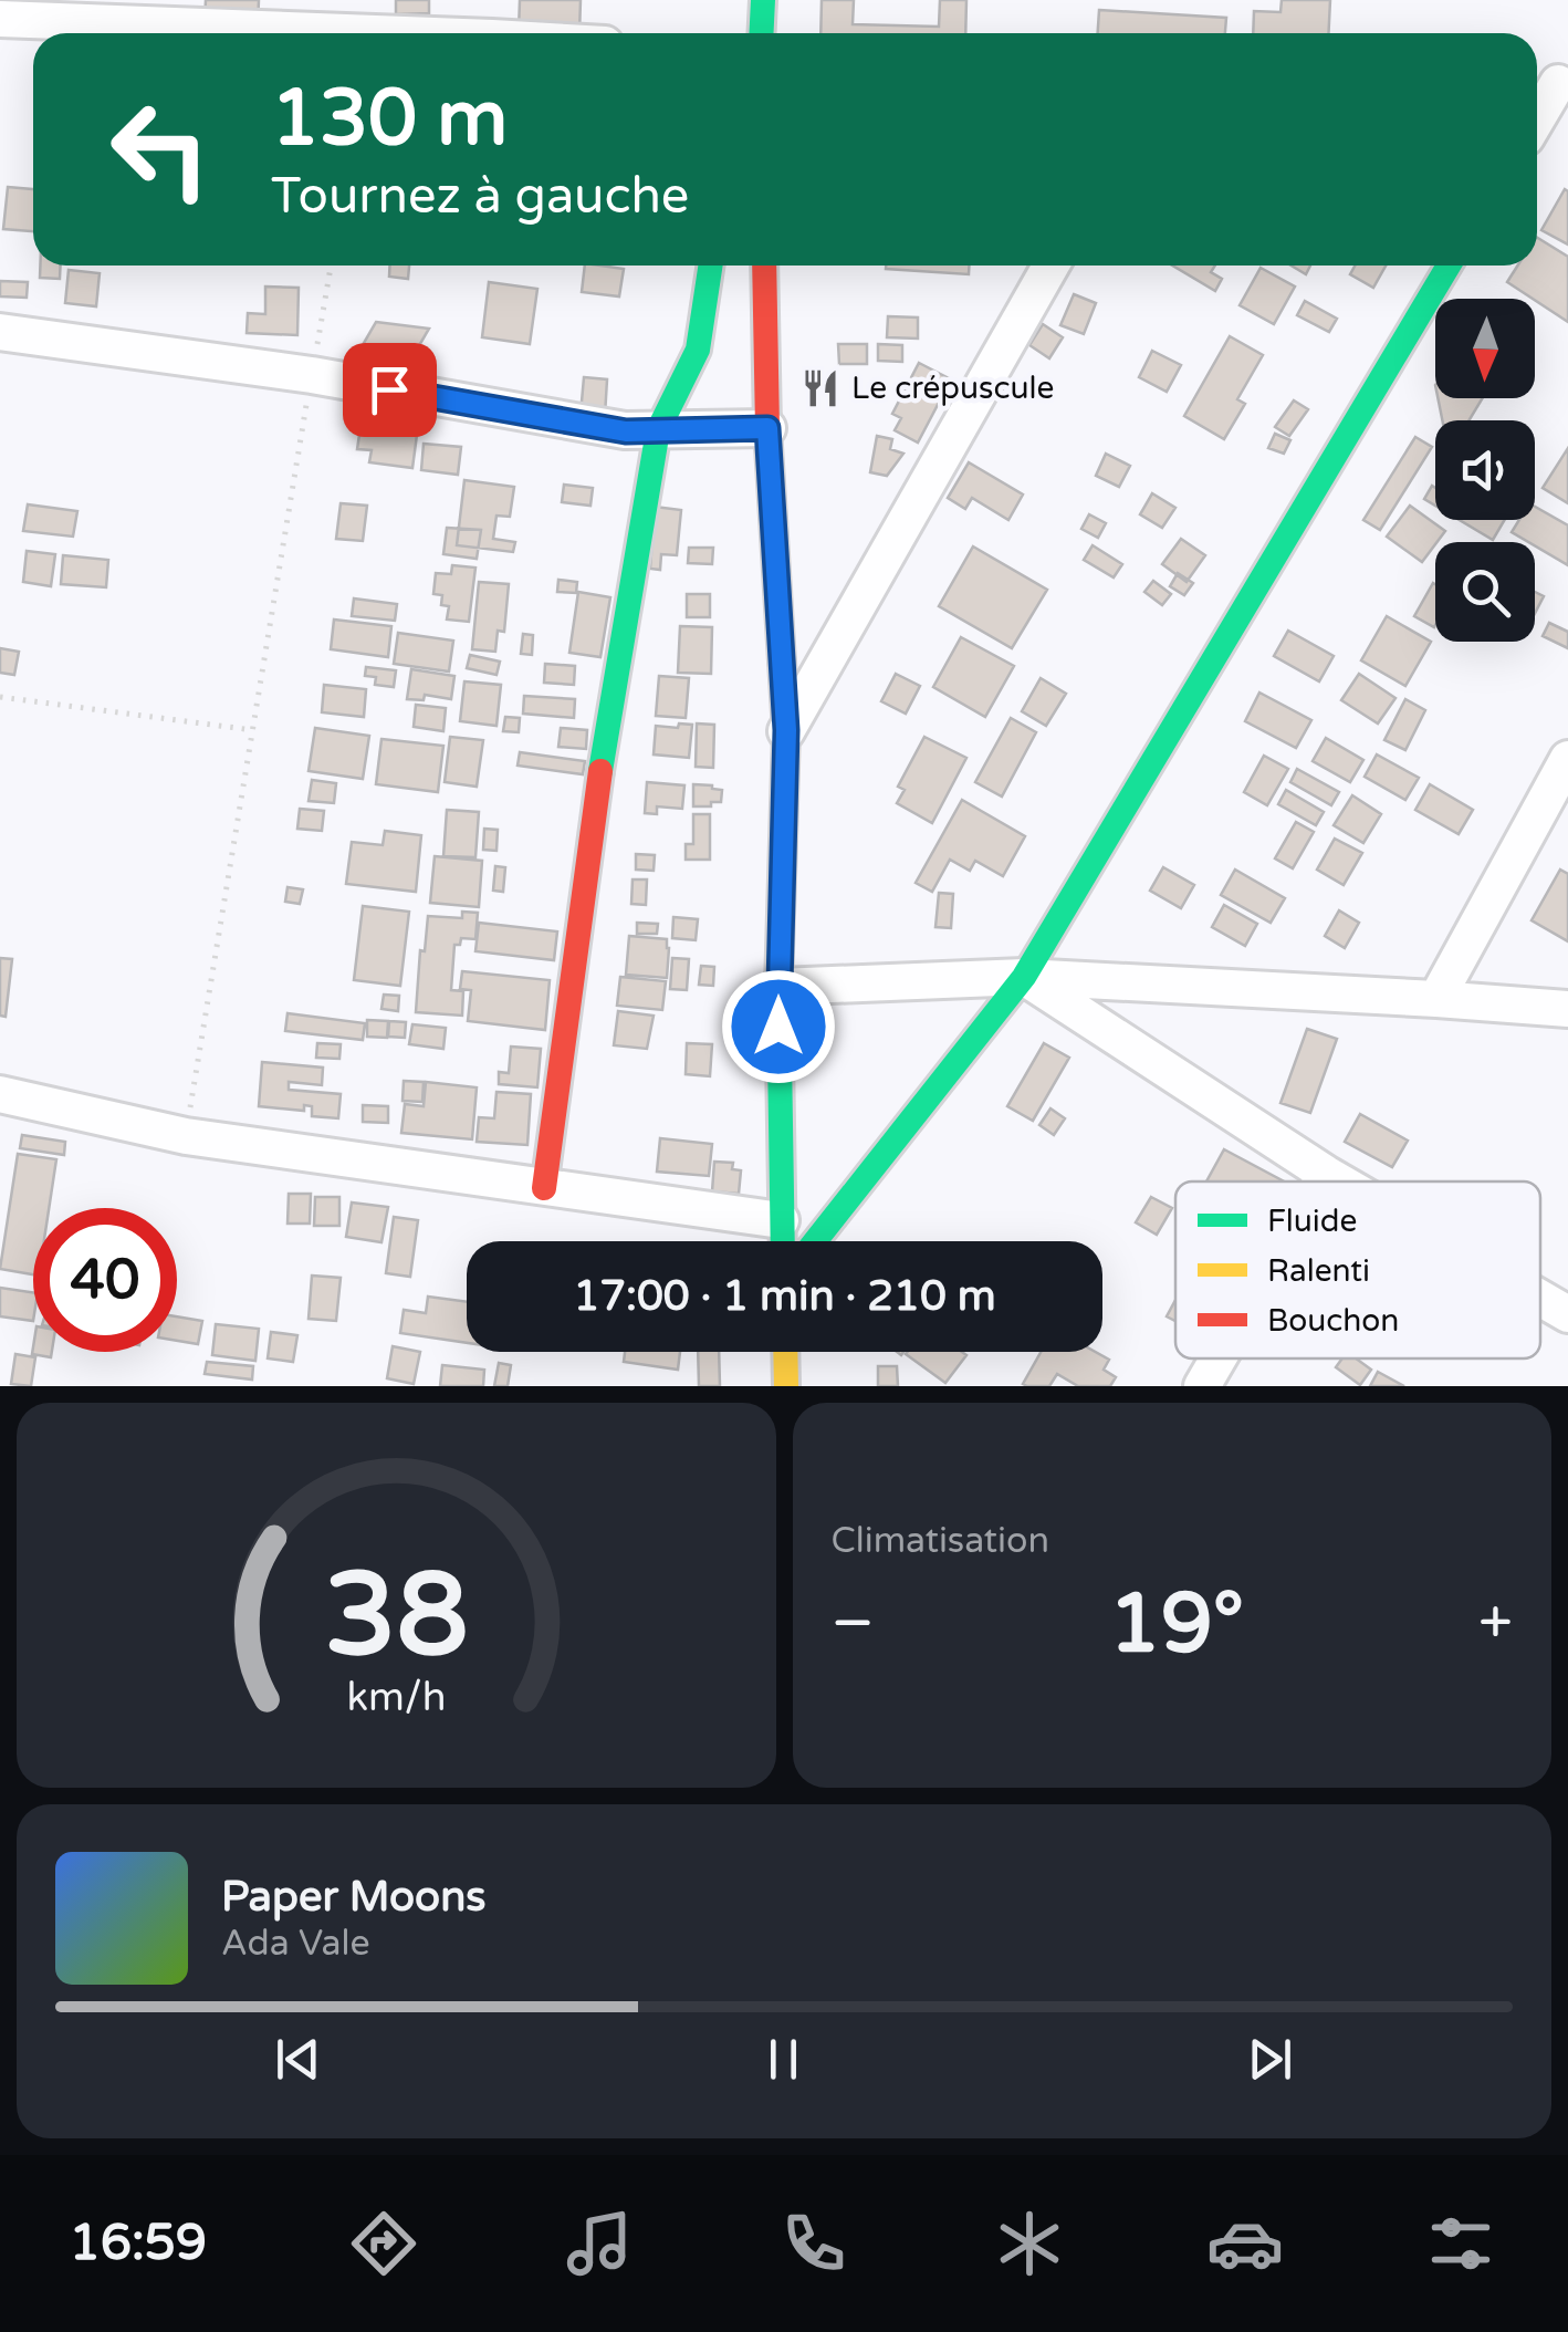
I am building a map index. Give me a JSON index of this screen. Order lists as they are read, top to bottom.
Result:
{
  "places": {
    "restaurant": ["Le crépuscule"]
  },
  "legend": ["Fluide", "Ralenti", "Bouchon"],
  "north": "bottom",
  "page": {
    "turn": ["130 m", "Tournez à gauche"],
    "limit": "40",
    "trip": "17:00 · 1 min · 210 m",
    "tile": "Climatisation",
    "heat": ["−", "19°", "+"],
    "song": ["Paper Moons", "Ada Vale"],
    "tabs": "16:59",
    "gauge": ["38", "km/h"]
  }
}
